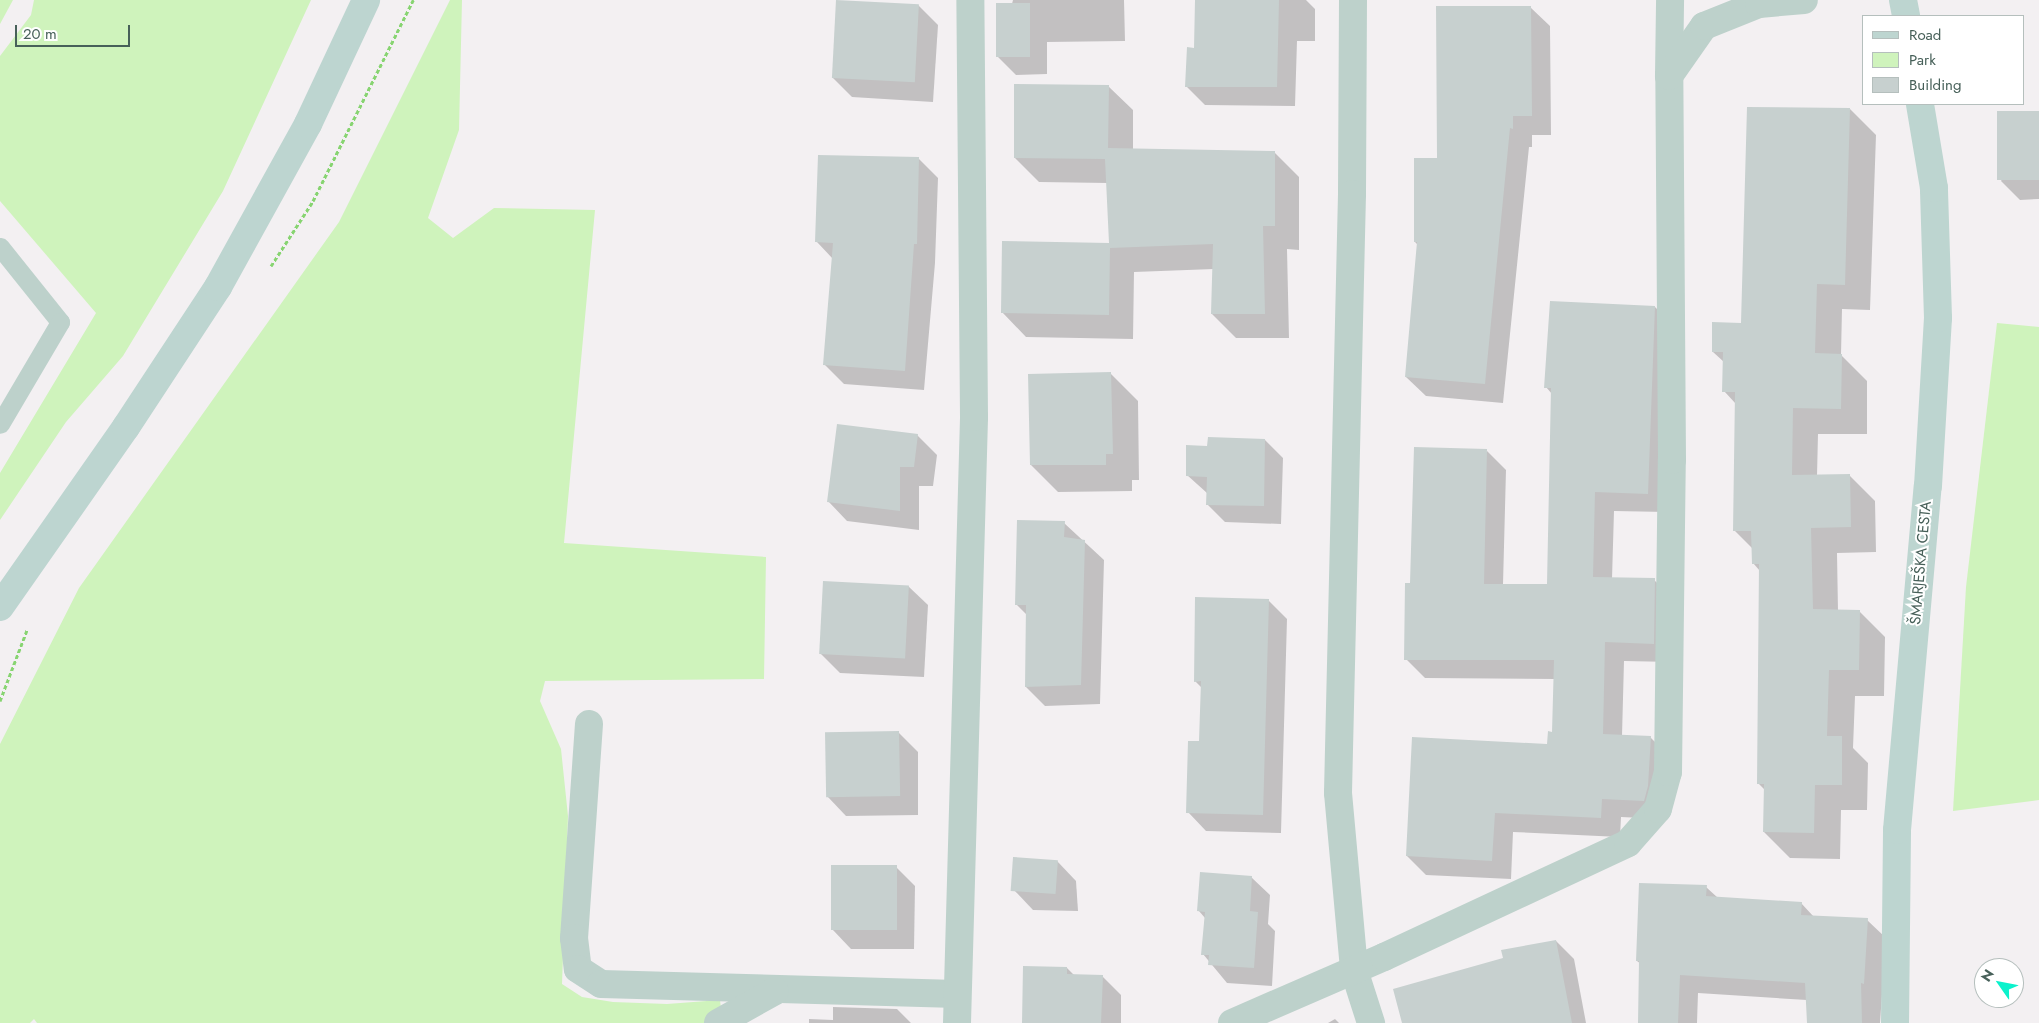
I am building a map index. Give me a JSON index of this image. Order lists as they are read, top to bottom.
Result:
{
  "streets": {
    "street": ["ŠMARJEŠKA CESTA"]
  },
  "legend": ["Road", "Park", "Building"],
  "scale_bar": "20 m",
  "north": "top left"
}
